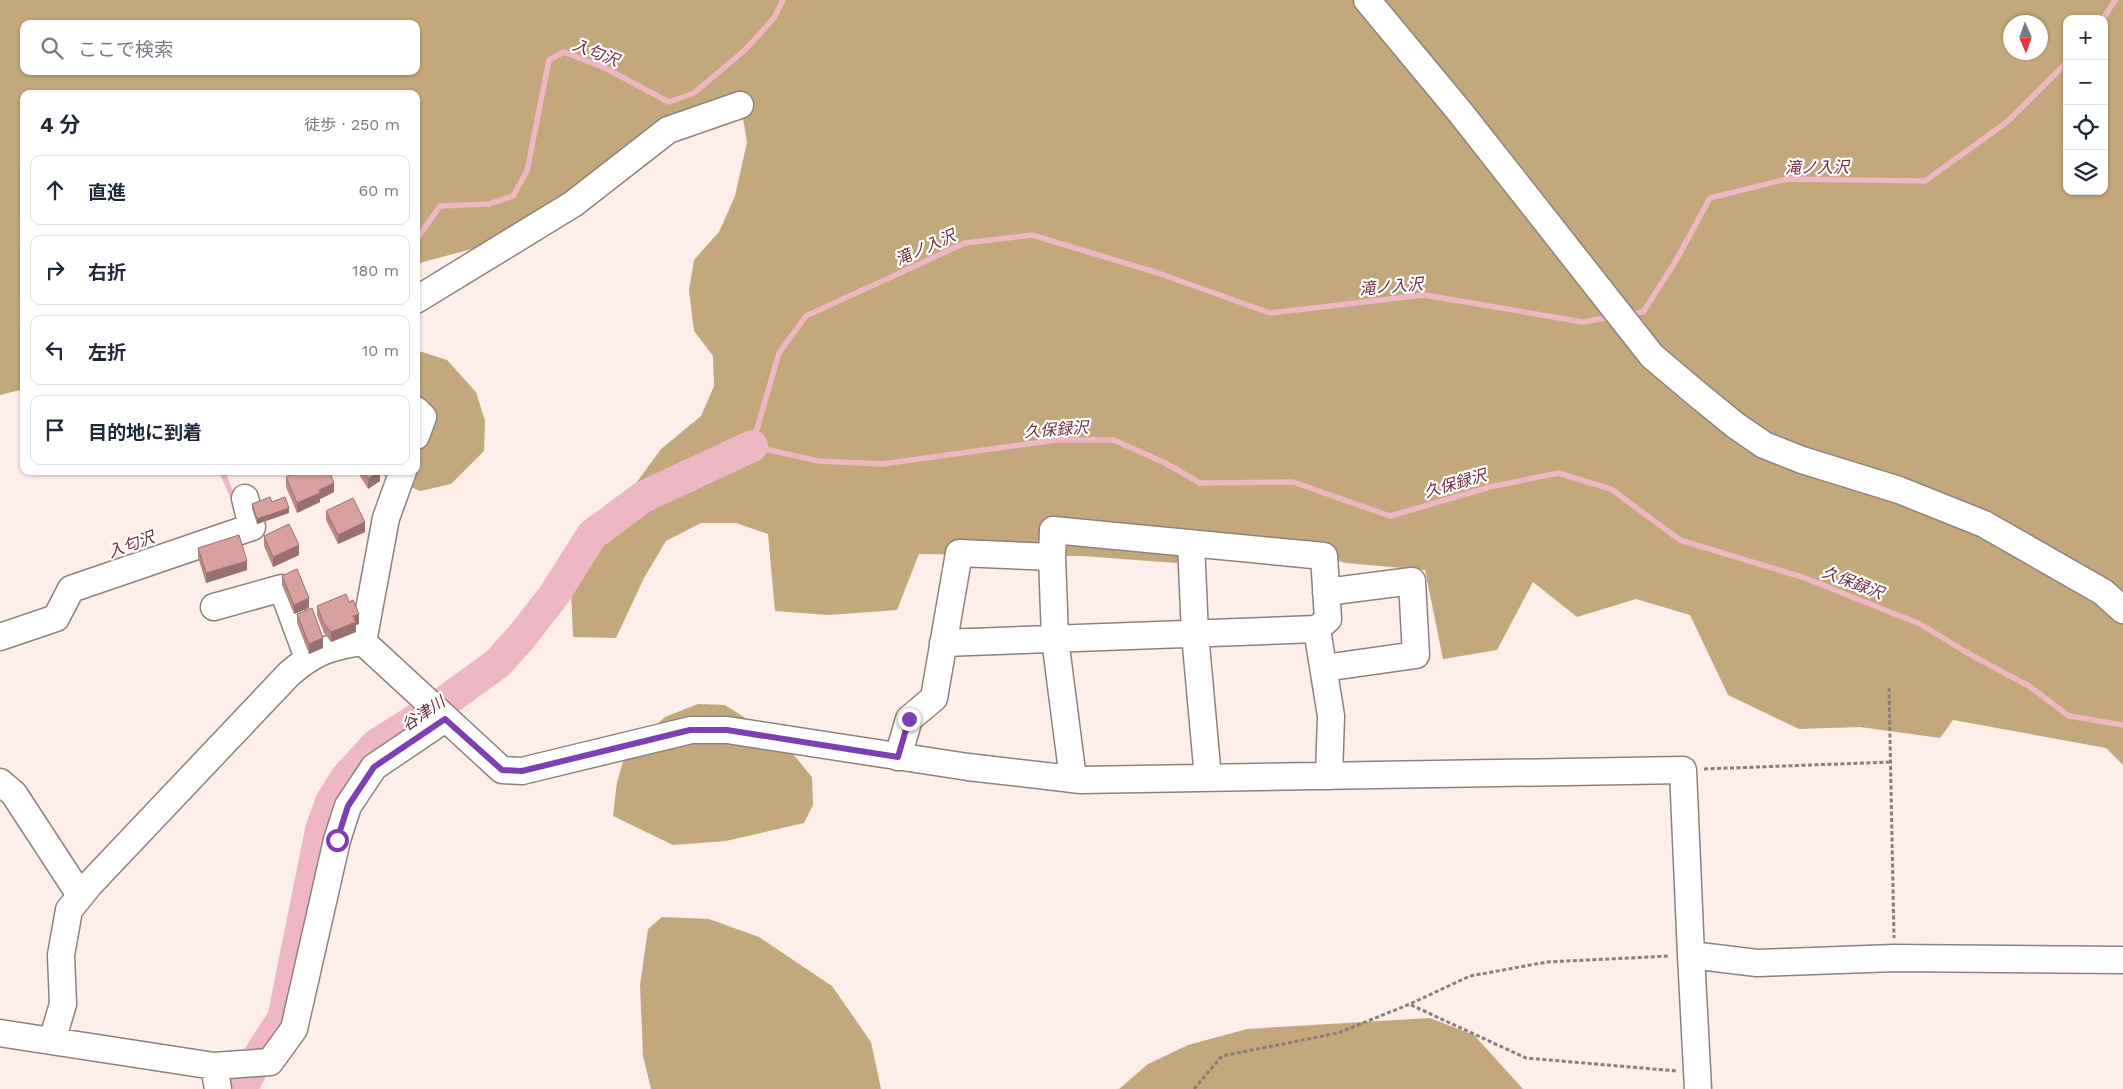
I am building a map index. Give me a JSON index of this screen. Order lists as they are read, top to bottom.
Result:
{
  "water": [
    "入匂沢",
    "滝ノ入沢",
    "久保録沢",
    "谷津川"
  ],
  "north": "bottom",
  "page": {
    "map_buttons": ["+", "−"],
    "search": "ここで検索",
    "heading": ["4 分", "徒歩 · 250 m"],
    "list": [
      ["直進", "60 m"],
      ["右折", "180 m"],
      ["左折", "10 m"],
      "目的地に到着"
    ]
  }
}
